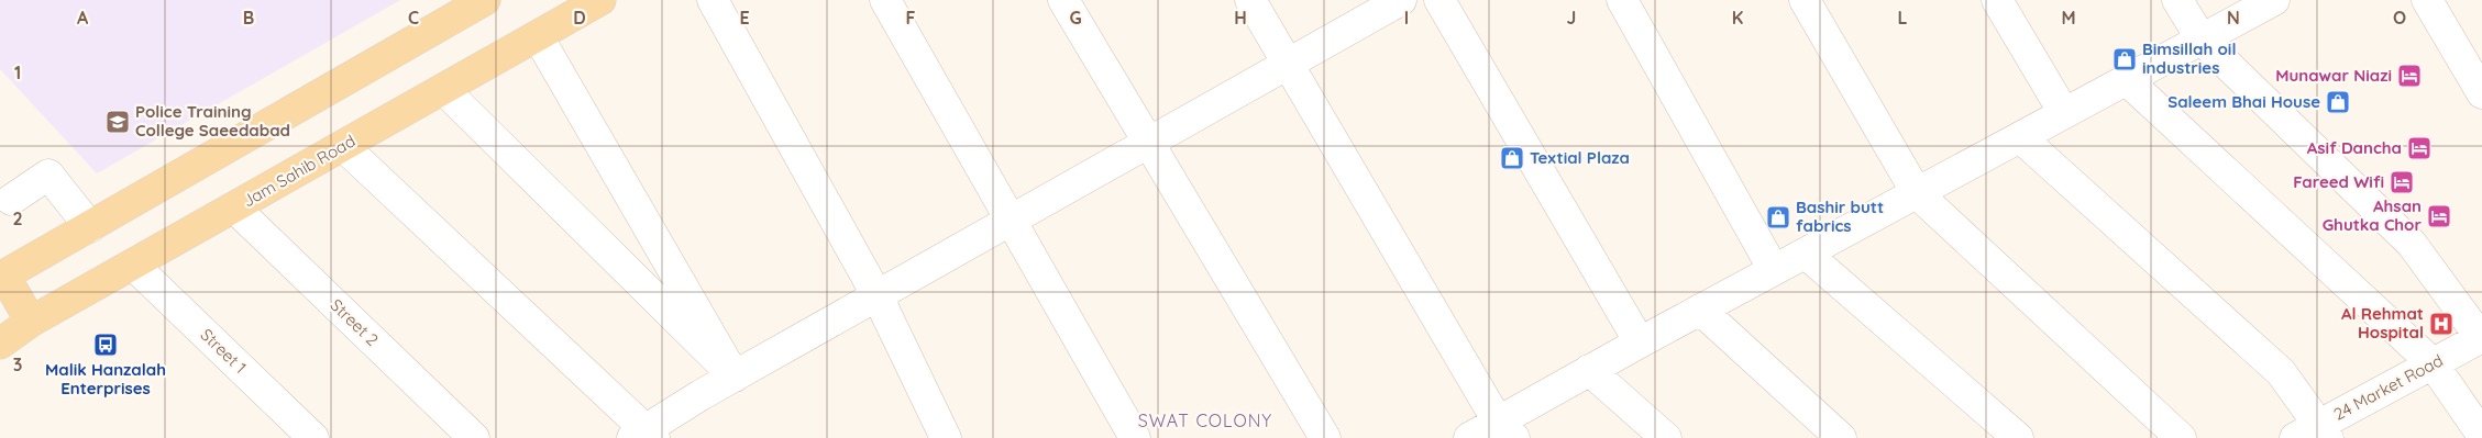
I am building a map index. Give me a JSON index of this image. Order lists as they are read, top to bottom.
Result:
{
  "streets": {
    "main road": ["Jam Sahib Road"],
    "street": ["Street 2", "Street 1", "24 Market Road"]
  },
  "crossings": [
    ["Jam Sahib Road", "Street 2"],
    ["Jam Sahib Road", "Street 1"]
  ],
  "districts": ["SWAT COLONY"],
  "places": {
    "shop": [
      "Bimsillah oil industries",
      "Saleem Bhai House",
      "Textial Plaza",
      "Bashir butt fabrics"
    ],
    "hotel": [
      "Munawar Niazi",
      "Asif Dancha",
      "Fareed Wifi",
      "Ahsan Ghutka Chor"
    ],
    "school or university": ["Police Training College Saeedabad"],
    "hospital": ["Al Rehmat Hospital"],
    "bus stop": ["Malik Hanzalah Enterprises"]
  },
  "grid": {
    "columns": [
      "A",
      "B",
      "C",
      "D",
      "E",
      "F",
      "G",
      "H",
      "I",
      "J",
      "K",
      "L",
      "M",
      "N",
      "O"
    ],
    "rows": ["1", "2", "3"]
  }
}
